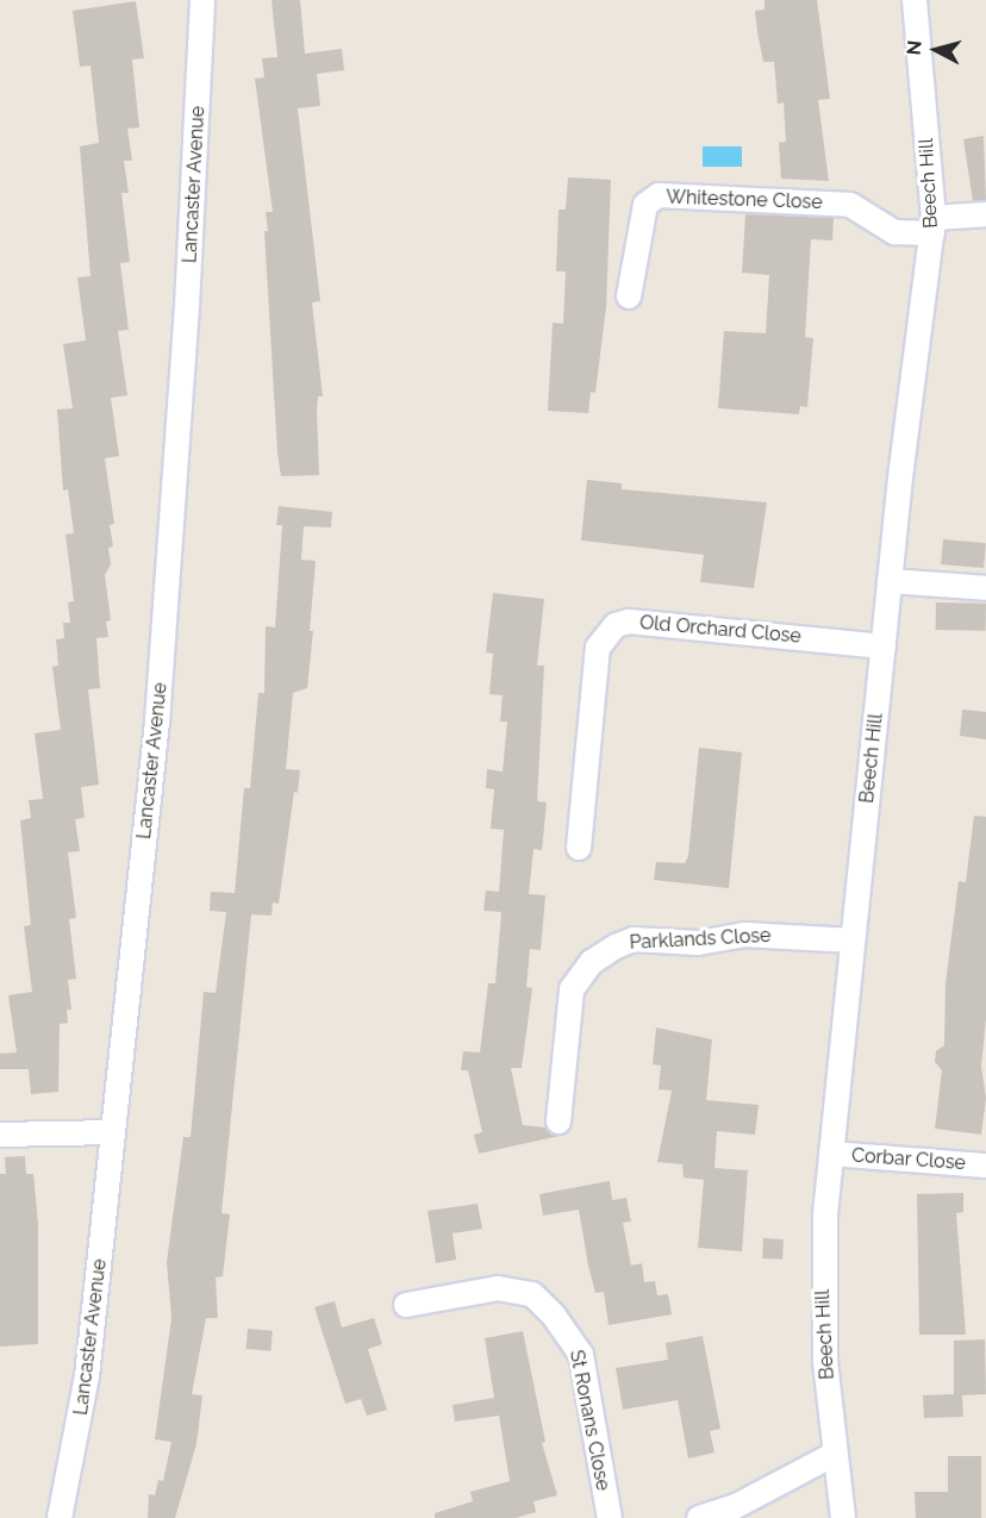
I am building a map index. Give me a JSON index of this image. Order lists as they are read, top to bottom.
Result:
{
  "streets": {
    "street": [
      "Beech Hill",
      "Lancaster Avenue",
      "Whitestone Close",
      "Old Orchard Close",
      "Parklands Close",
      "Corbar Close",
      "St Ronans Close"
    ]
  },
  "crossings": [
    ["Beech Hill", "Whitestone Close"],
    ["Beech Hill", "Old Orchard Close"],
    ["Beech Hill", "Parklands Close"],
    ["Beech Hill", "Corbar Close"]
  ],
  "north": "left"
}
